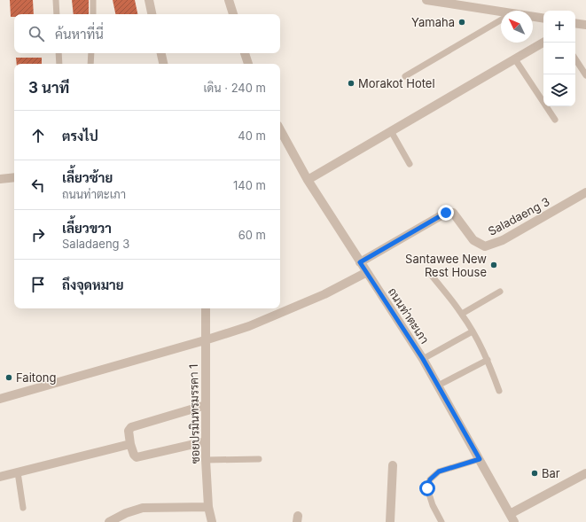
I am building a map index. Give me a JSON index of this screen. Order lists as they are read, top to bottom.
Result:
{
  "streets": {
    "street": ["Saladaeng 3", "ถนนท่าตะเภา", "ซอยปรมินทรมรรคา 1"]
  },
  "crossings": [
    ["Saladaeng 3", "ถนนท่าตะเภา"]
  ],
  "places": [
    "Yamaha",
    "Morakot Hotel",
    "Santawee New Rest House",
    "Faitong",
    "Bar"
  ],
  "north": "top left",
  "page": {
    "map_buttons": ["+", "−"],
    "search": "ค้นหาที่นี่",
    "heading": ["3 นาที", "เดิน · 240 m"],
    "list": [
      ["ตรงไป", "40 m"],
      ["เลี้ยวซ้าย", "ถนนท่าตะเภา", "140 m"],
      ["เลี้ยวขวา", "Saladaeng 3", "60 m"],
      "ถึงจุดหมาย"
    ]
  }
}
